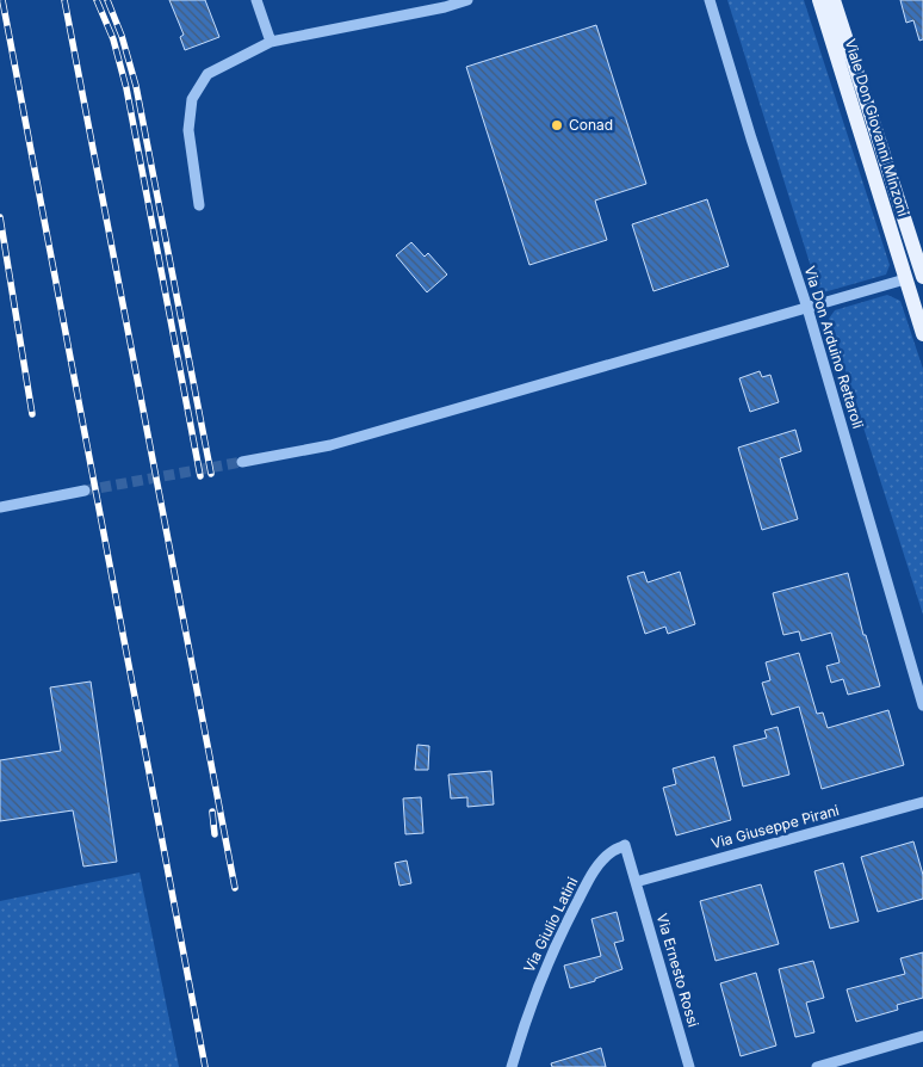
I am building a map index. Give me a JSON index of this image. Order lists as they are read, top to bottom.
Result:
{
  "streets": {
    "main road": ["Viale Don Giovanni Minzoni"],
    "street": [
      "Via Don Arduino Rettaroli",
      "Via Giuseppe Pirani",
      "Via Giulio Latini",
      "Via Ernesto Rossi"
    ]
  },
  "crossings": [
    ["Via Giuseppe Pirani", "Via Giulio Latini"],
    ["Via Giuseppe Pirani", "Via Ernesto Rossi"],
    ["Via Giulio Latini", "Via Ernesto Rossi"]
  ],
  "places": ["Conad"]
}
